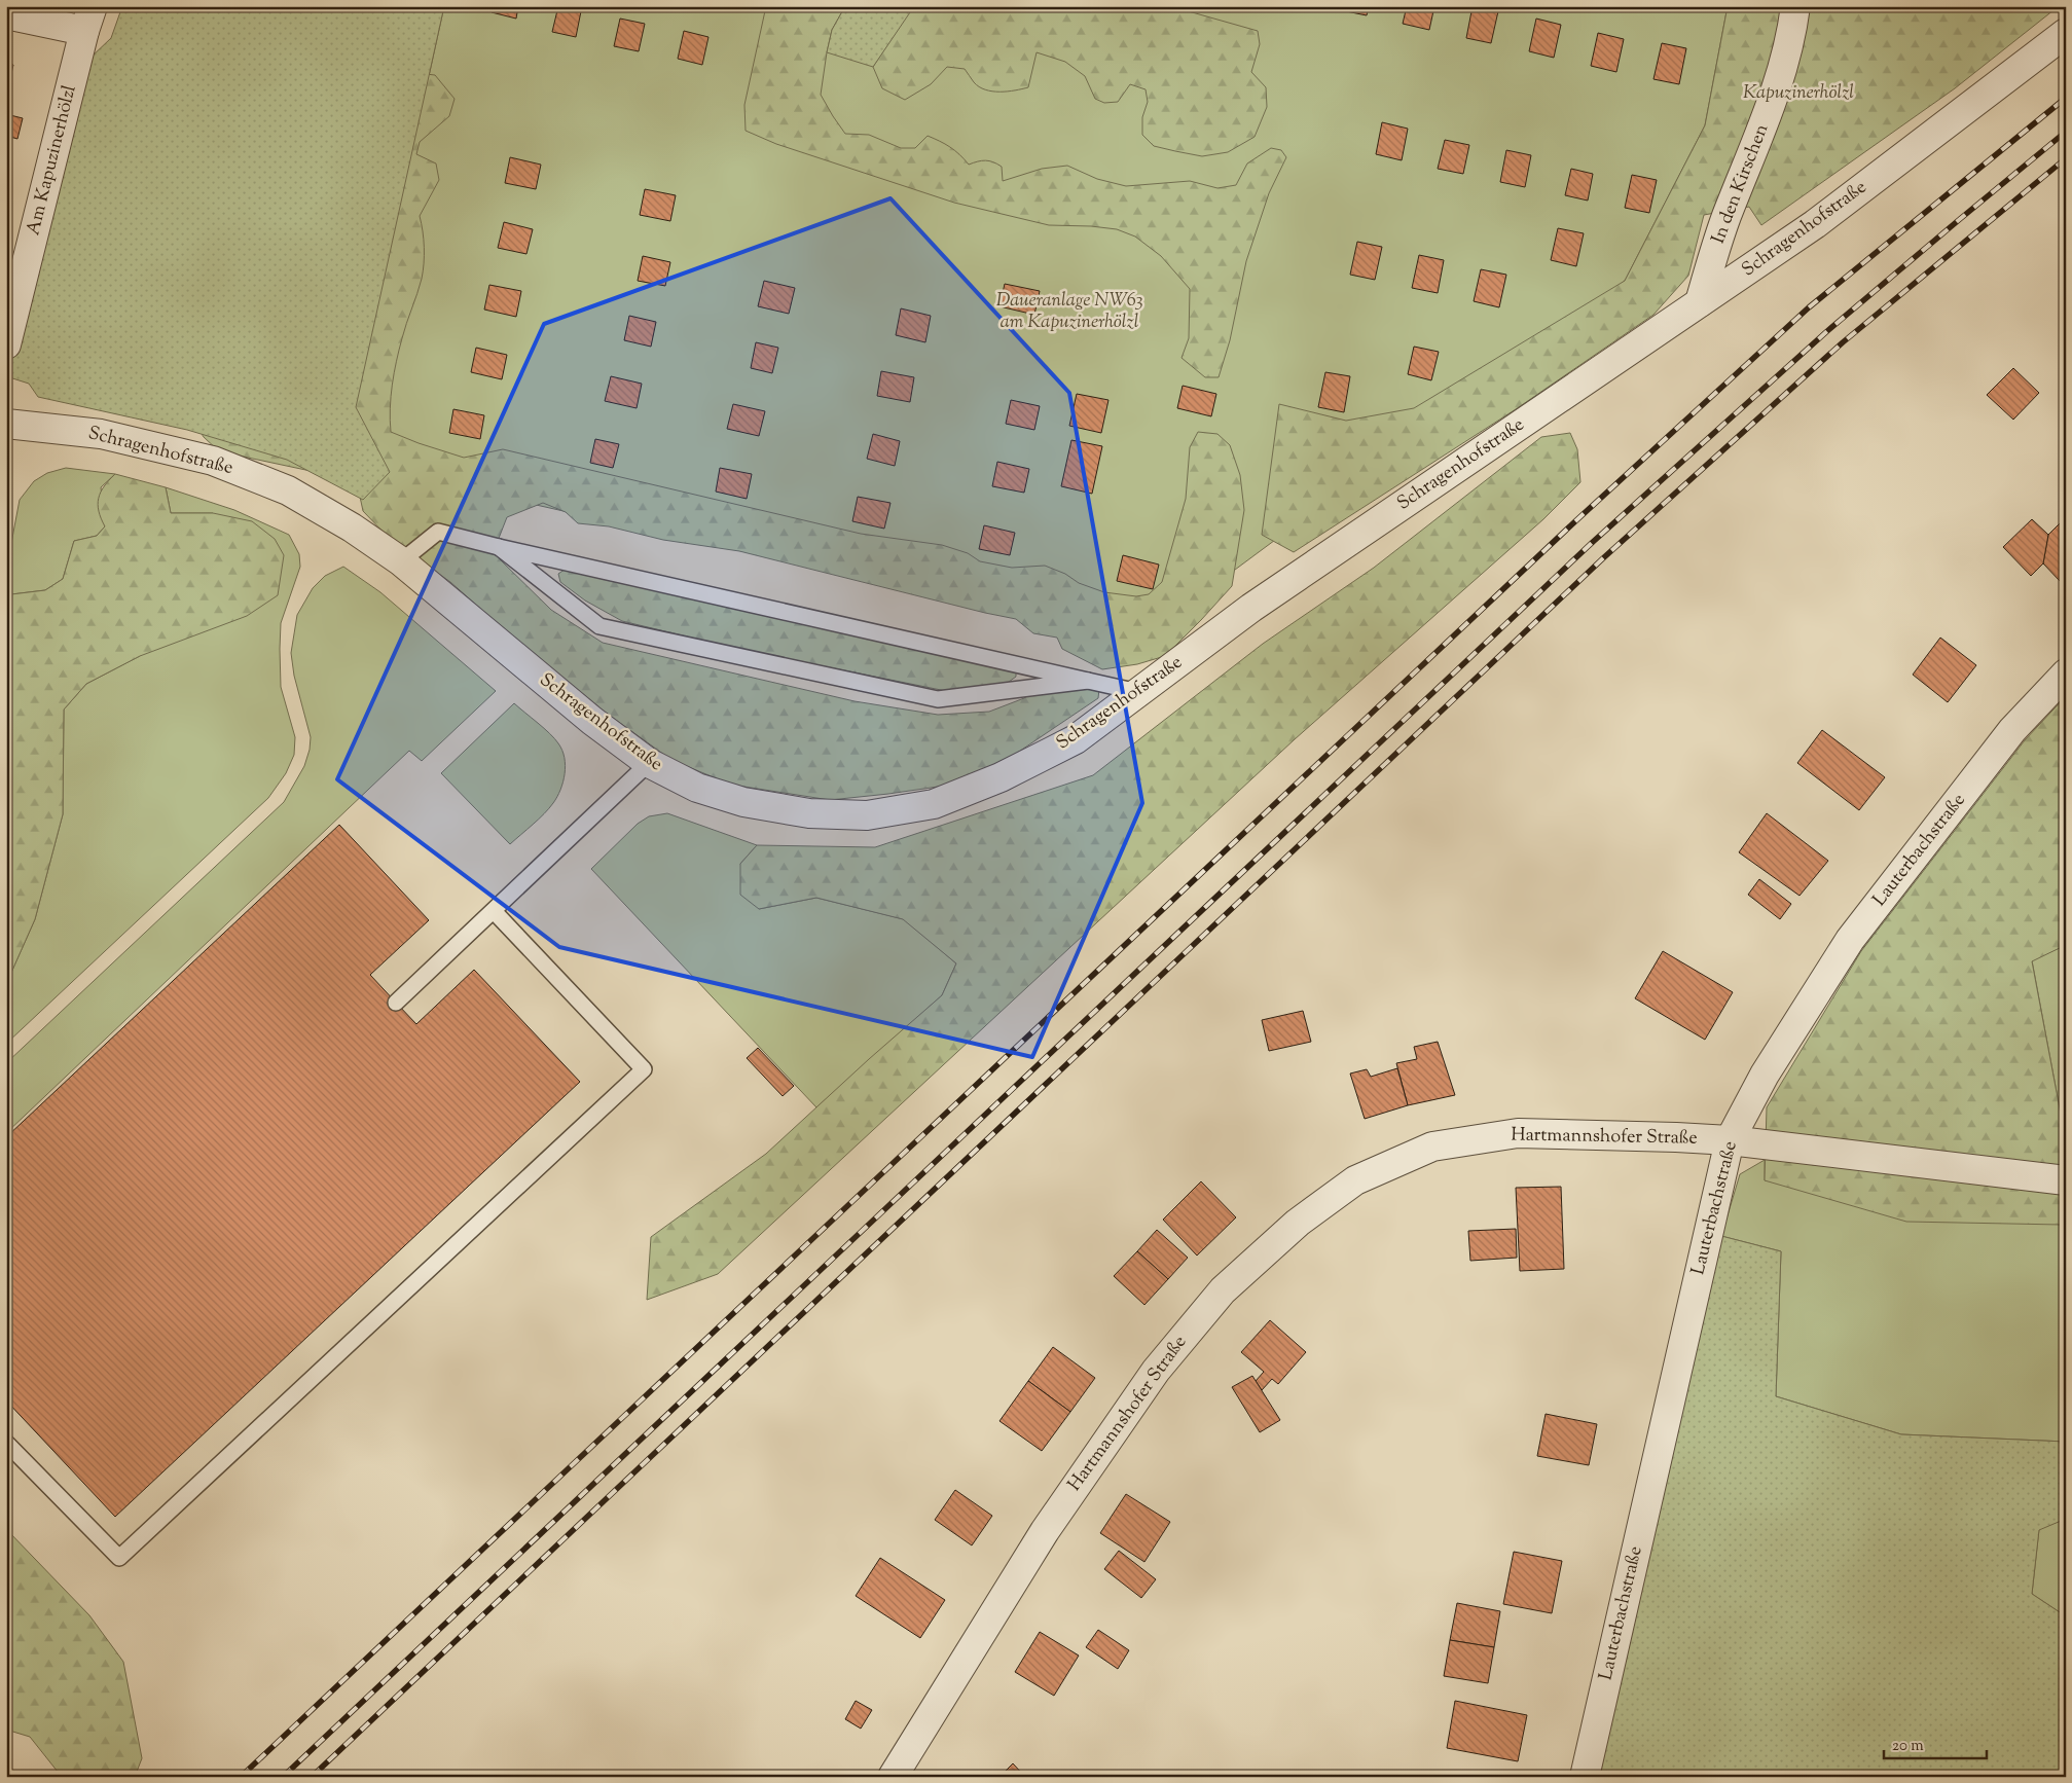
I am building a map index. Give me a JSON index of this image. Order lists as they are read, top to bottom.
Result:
{
  "streets": {
    "street": [
      "Am Kapuzinerhölzl",
      "In den Kirschen",
      "Schragenhofstraße",
      "Lauterbachstraße",
      "Hartmannshofer Straße"
    ]
  },
  "crossings": [
    ["In den Kirschen", "Schragenhofstraße"],
    ["Lauterbachstraße", "Hartmannshofer Straße"]
  ],
  "parks": ["Kapuzinerhölzl", "Daueranlage NW63 am Kapuzinerhölzl"],
  "scale_bar": "20 m"
}
